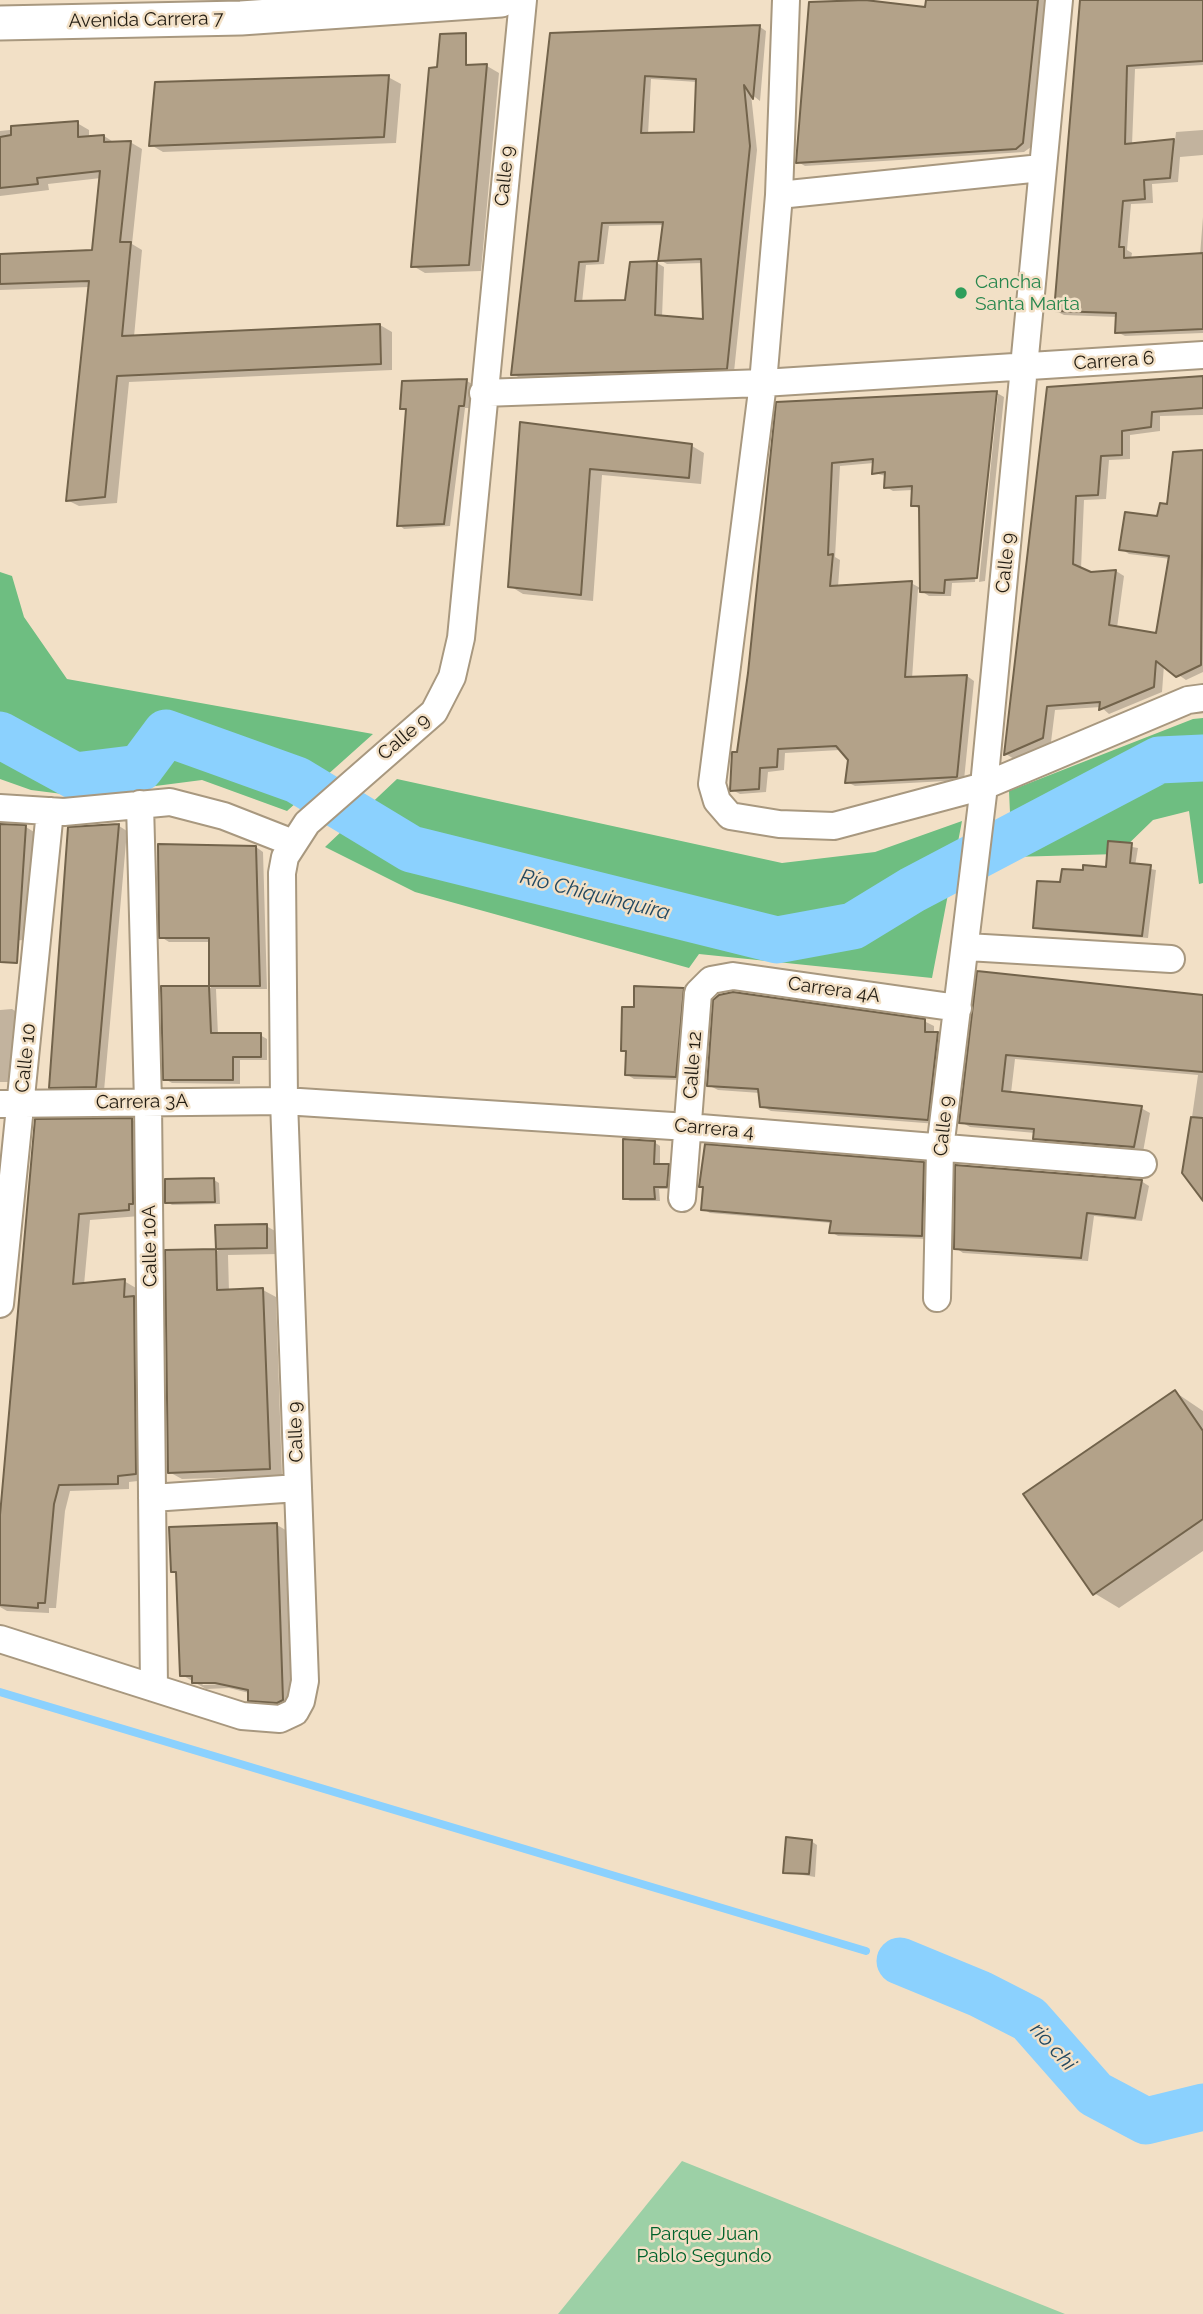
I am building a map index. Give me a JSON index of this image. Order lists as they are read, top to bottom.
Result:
{
  "streets": {
    "main road": ["Avenida Carrera 7"],
    "street": [
      "Calle 9",
      "Carrera 6",
      "Carrera 4A",
      "Calle 10",
      "Calle 12",
      "Carrera 3A",
      "Carrera 4",
      "Calle 10A"
    ]
  },
  "crossings": [
    ["Calle 9", "Carrera 6"],
    ["Calle 9", "Carrera 4A"],
    ["Calle 9", "Carrera 3A"],
    ["Calle 9", "Carrera 4"],
    ["Calle 9", "Calle 10A"],
    ["Carrera 4A", "Calle 12"],
    ["Calle 10", "Carrera 3A"],
    ["Calle 12", "Carrera 4"],
    ["Carrera 3A", "Carrera 4"],
    ["Carrera 3A", "Calle 10A"]
  ],
  "water": ["Río Chiquinquira", "rio chi"],
  "parks": ["Parque Juan Pablo Segundo"],
  "places": ["Cancha Santa Marta"]
}
